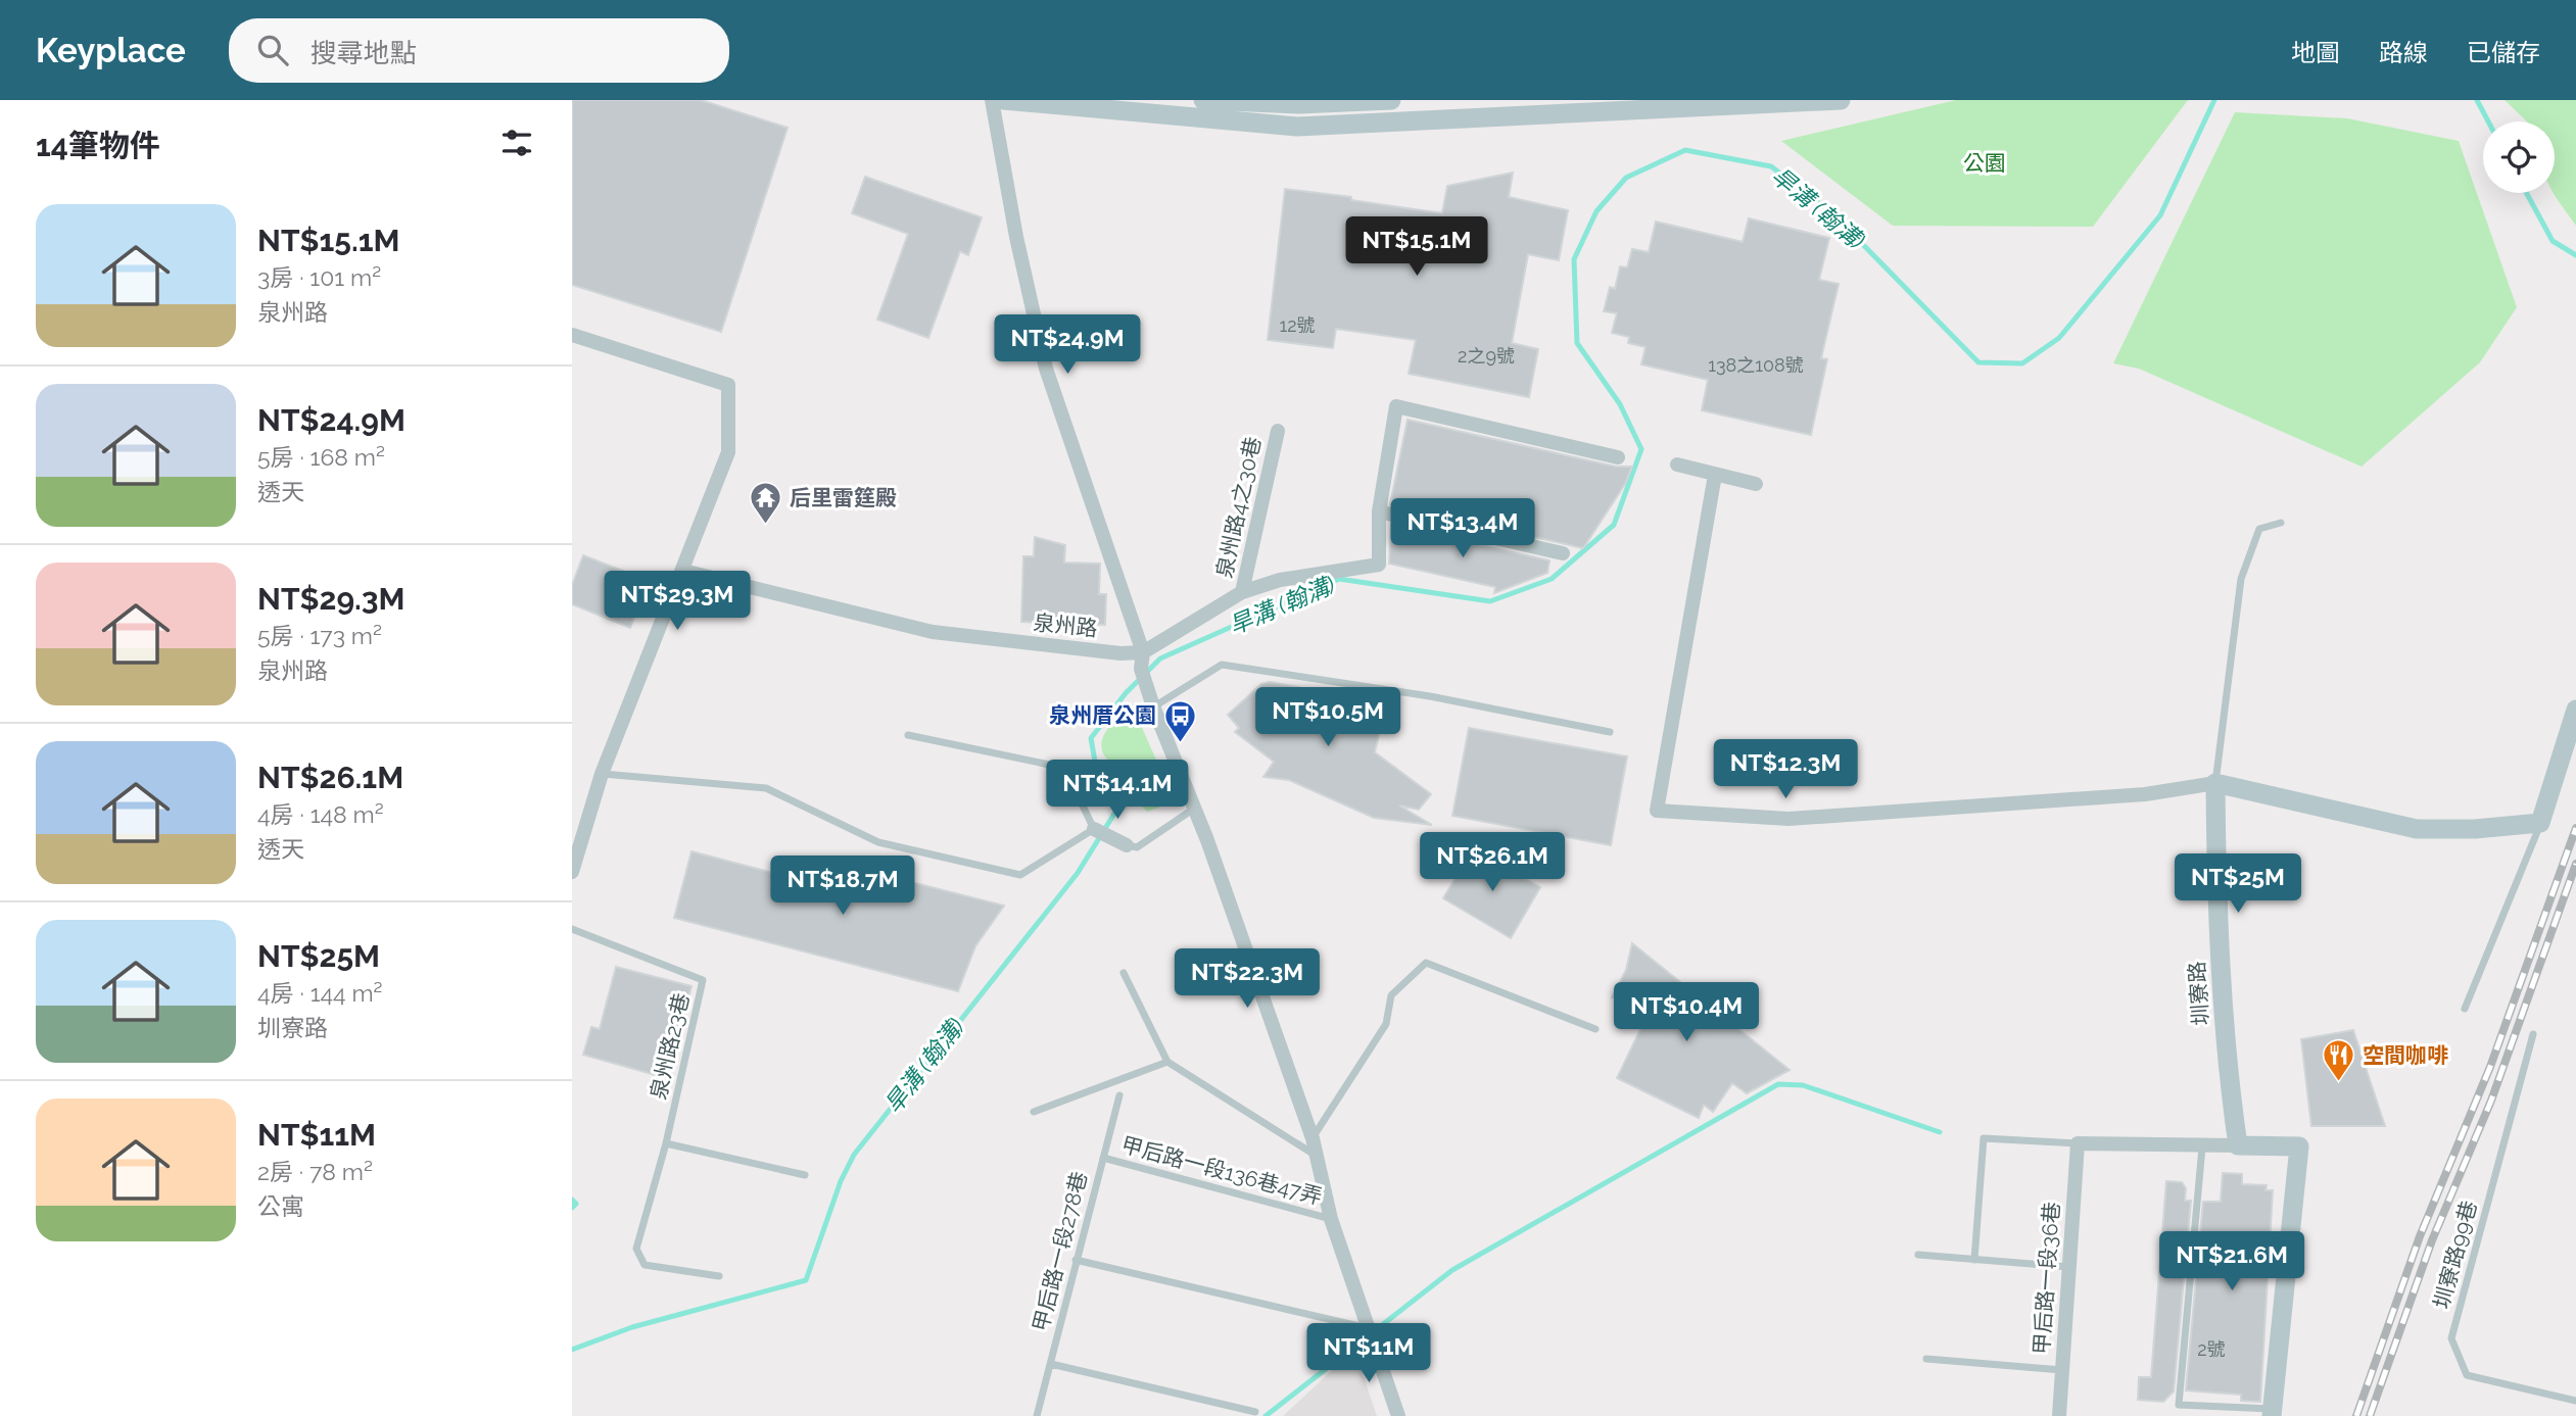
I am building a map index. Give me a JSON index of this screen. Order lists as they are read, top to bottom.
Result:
{
  "streets": {
    "street": [
      "泉州路4之30巷",
      "泉州路",
      "圳寮路",
      "甲后路一段36巷"
    ],
    "lane": [
      "泉州路23巷",
      "甲后路一段136巷47弄",
      "甲后路一段278巷",
      "圳寮路99巷"
    ]
  },
  "crossings": [
    ["甲后路一段136巷47弄", "甲后路一段278巷"]
  ],
  "water": ["旱溝 (翰溝)"],
  "parks": ["公園"],
  "places": {
    "temple": ["后里雷筳殿"],
    "bus stop": ["泉州厝公園"],
    "restaurant": ["空間咖啡"]
  },
  "house_numbers": [
    "12號",
    "2之9號",
    "138之108號",
    "2號"
  ],
  "page": {
    "header": "Keyplace",
    "search": "搜尋地點",
    "nav": ["地圖", "路線", "已儲存"],
    "heading": "14筆物件",
    "list": [
      {
        "name": "NT$15.1M",
        "note": "3房 · 101 m² · 泉州路"
      },
      {
        "name": "NT$24.9M",
        "note": "5房 · 168 m² · 透天"
      },
      {
        "name": "NT$29.3M",
        "note": "5房 · 173 m² · 泉州路"
      },
      {
        "name": "NT$26.1M",
        "note": "4房 · 148 m² · 透天"
      },
      {
        "name": "NT$25M",
        "note": "4房 · 144 m² · 圳寮路"
      },
      {
        "name": "NT$11M",
        "note": "2房 · 78 m² · 公寓"
      }
    ],
    "price": [
      "NT$15.1M",
      "NT$24.9M",
      "NT$13.4M",
      "NT$29.3M",
      "NT$10.5M",
      "NT$12.3M",
      "NT$14.1M",
      "NT$26.1M",
      "NT$25M",
      "NT$18.7M",
      "NT$22.3M",
      "NT$10.4M",
      "NT$21.6M",
      "NT$11M"
    ]
  }
}
